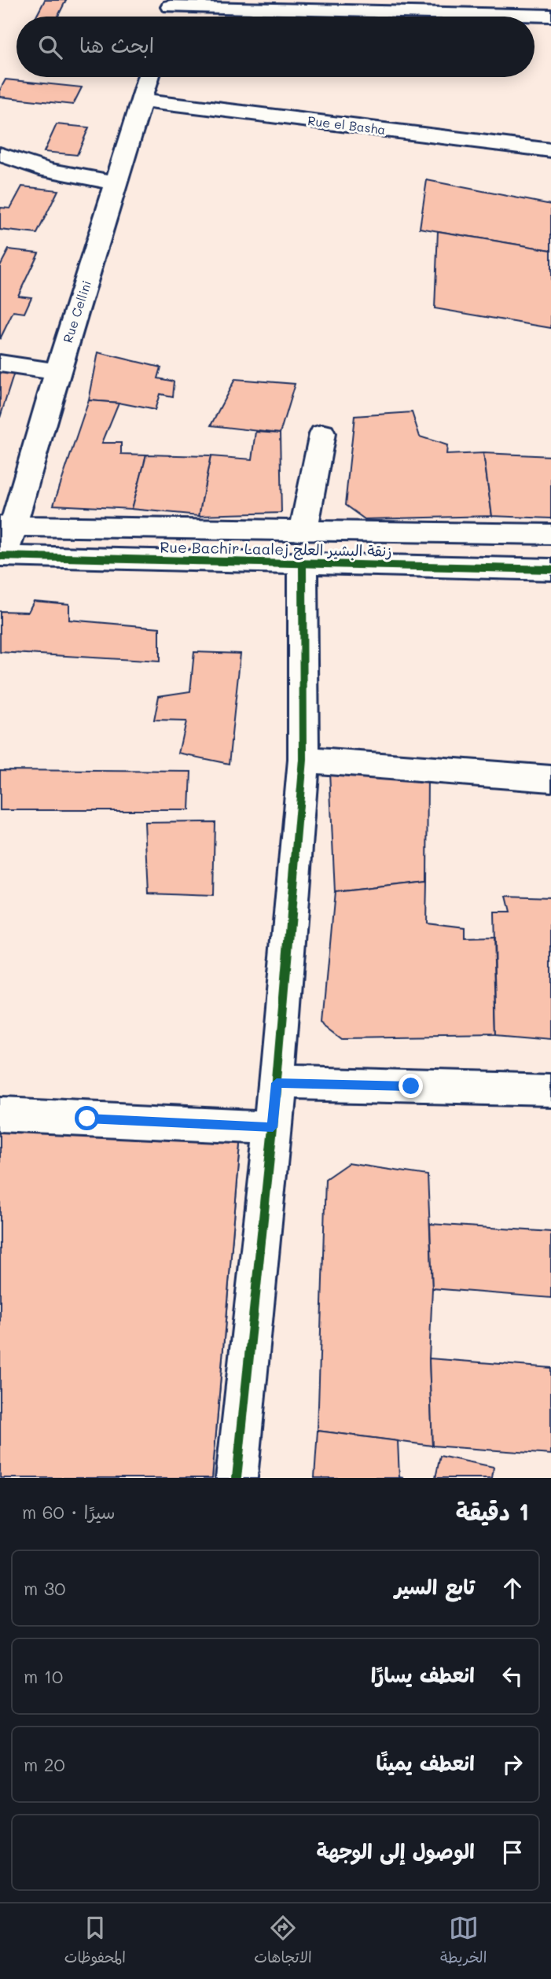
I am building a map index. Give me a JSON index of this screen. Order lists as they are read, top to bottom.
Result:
{
  "streets": {
    "street": ["Rue el Basha", "Rue Cellini", "Rue Bachir Laalej زنقة البشير العلج"]
  },
  "crossings": [
    ["Rue el Basha", "Rue Cellini"],
    ["Rue Cellini", "Rue Bachir Laalej زنقة البشير العلج"]
  ],
  "page": {
    "search": "ابحث هنا",
    "heading": ["1 دقيقة", "سيرًا · 60 m"],
    "list": [
      ["تابع السير", "30 m"],
      ["انعطف يسارًا", "10 m"],
      ["انعطف يمينًا", "20 m"],
      "الوصول إلى الوجهة"
    ],
    "nav": ["الخريطة", "الاتجاهات", "المحفوظات"]
  }
}
